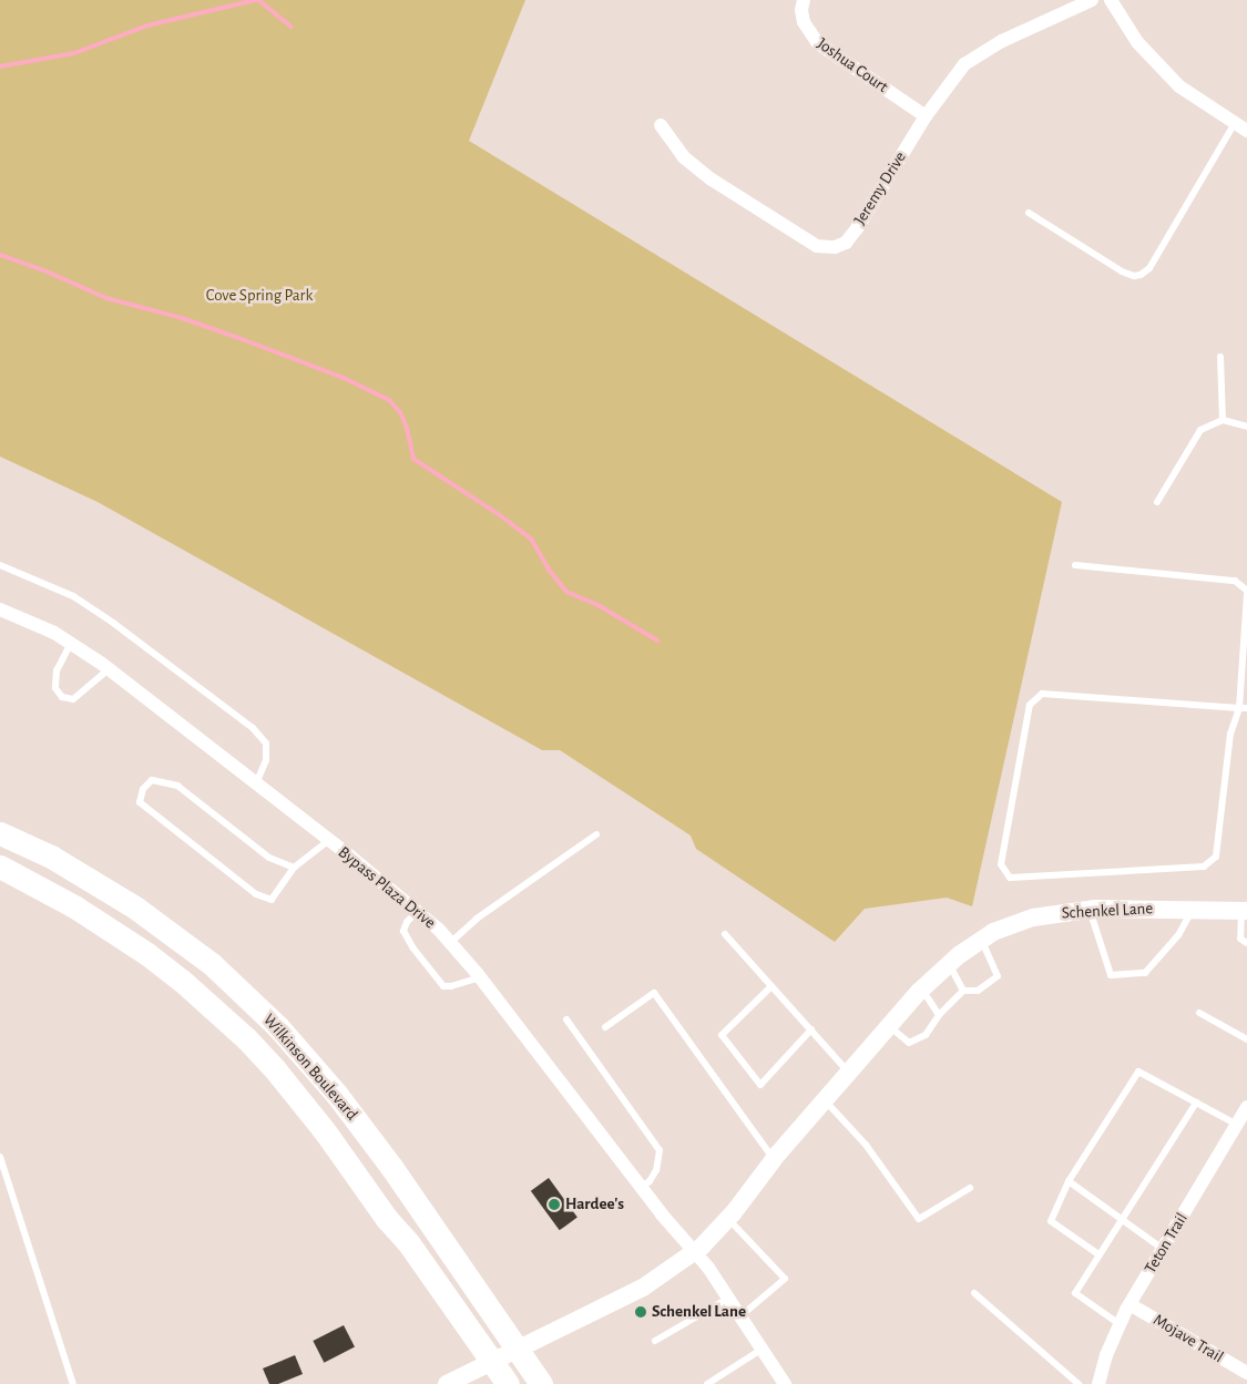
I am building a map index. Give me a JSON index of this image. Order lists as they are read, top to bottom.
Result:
{
  "streets": {
    "highway": ["Wilkinson Boulevard"],
    "street": [
      "Joshua Court",
      "Jeremy Drive",
      "Bypass Plaza Drive",
      "Schenkel Lane",
      "Teton Trail",
      "Mojave Trail"
    ]
  },
  "crossings": [
    ["Joshua Court", "Jeremy Drive"],
    ["Bypass Plaza Drive", "Schenkel Lane"],
    ["Schenkel Lane", "Wilkinson Boulevard"],
    ["Teton Trail", "Mojave Trail"]
  ],
  "parks": ["Cove Spring Park"],
  "places": ["Hardee's", "Schenkel Lane"]
}
